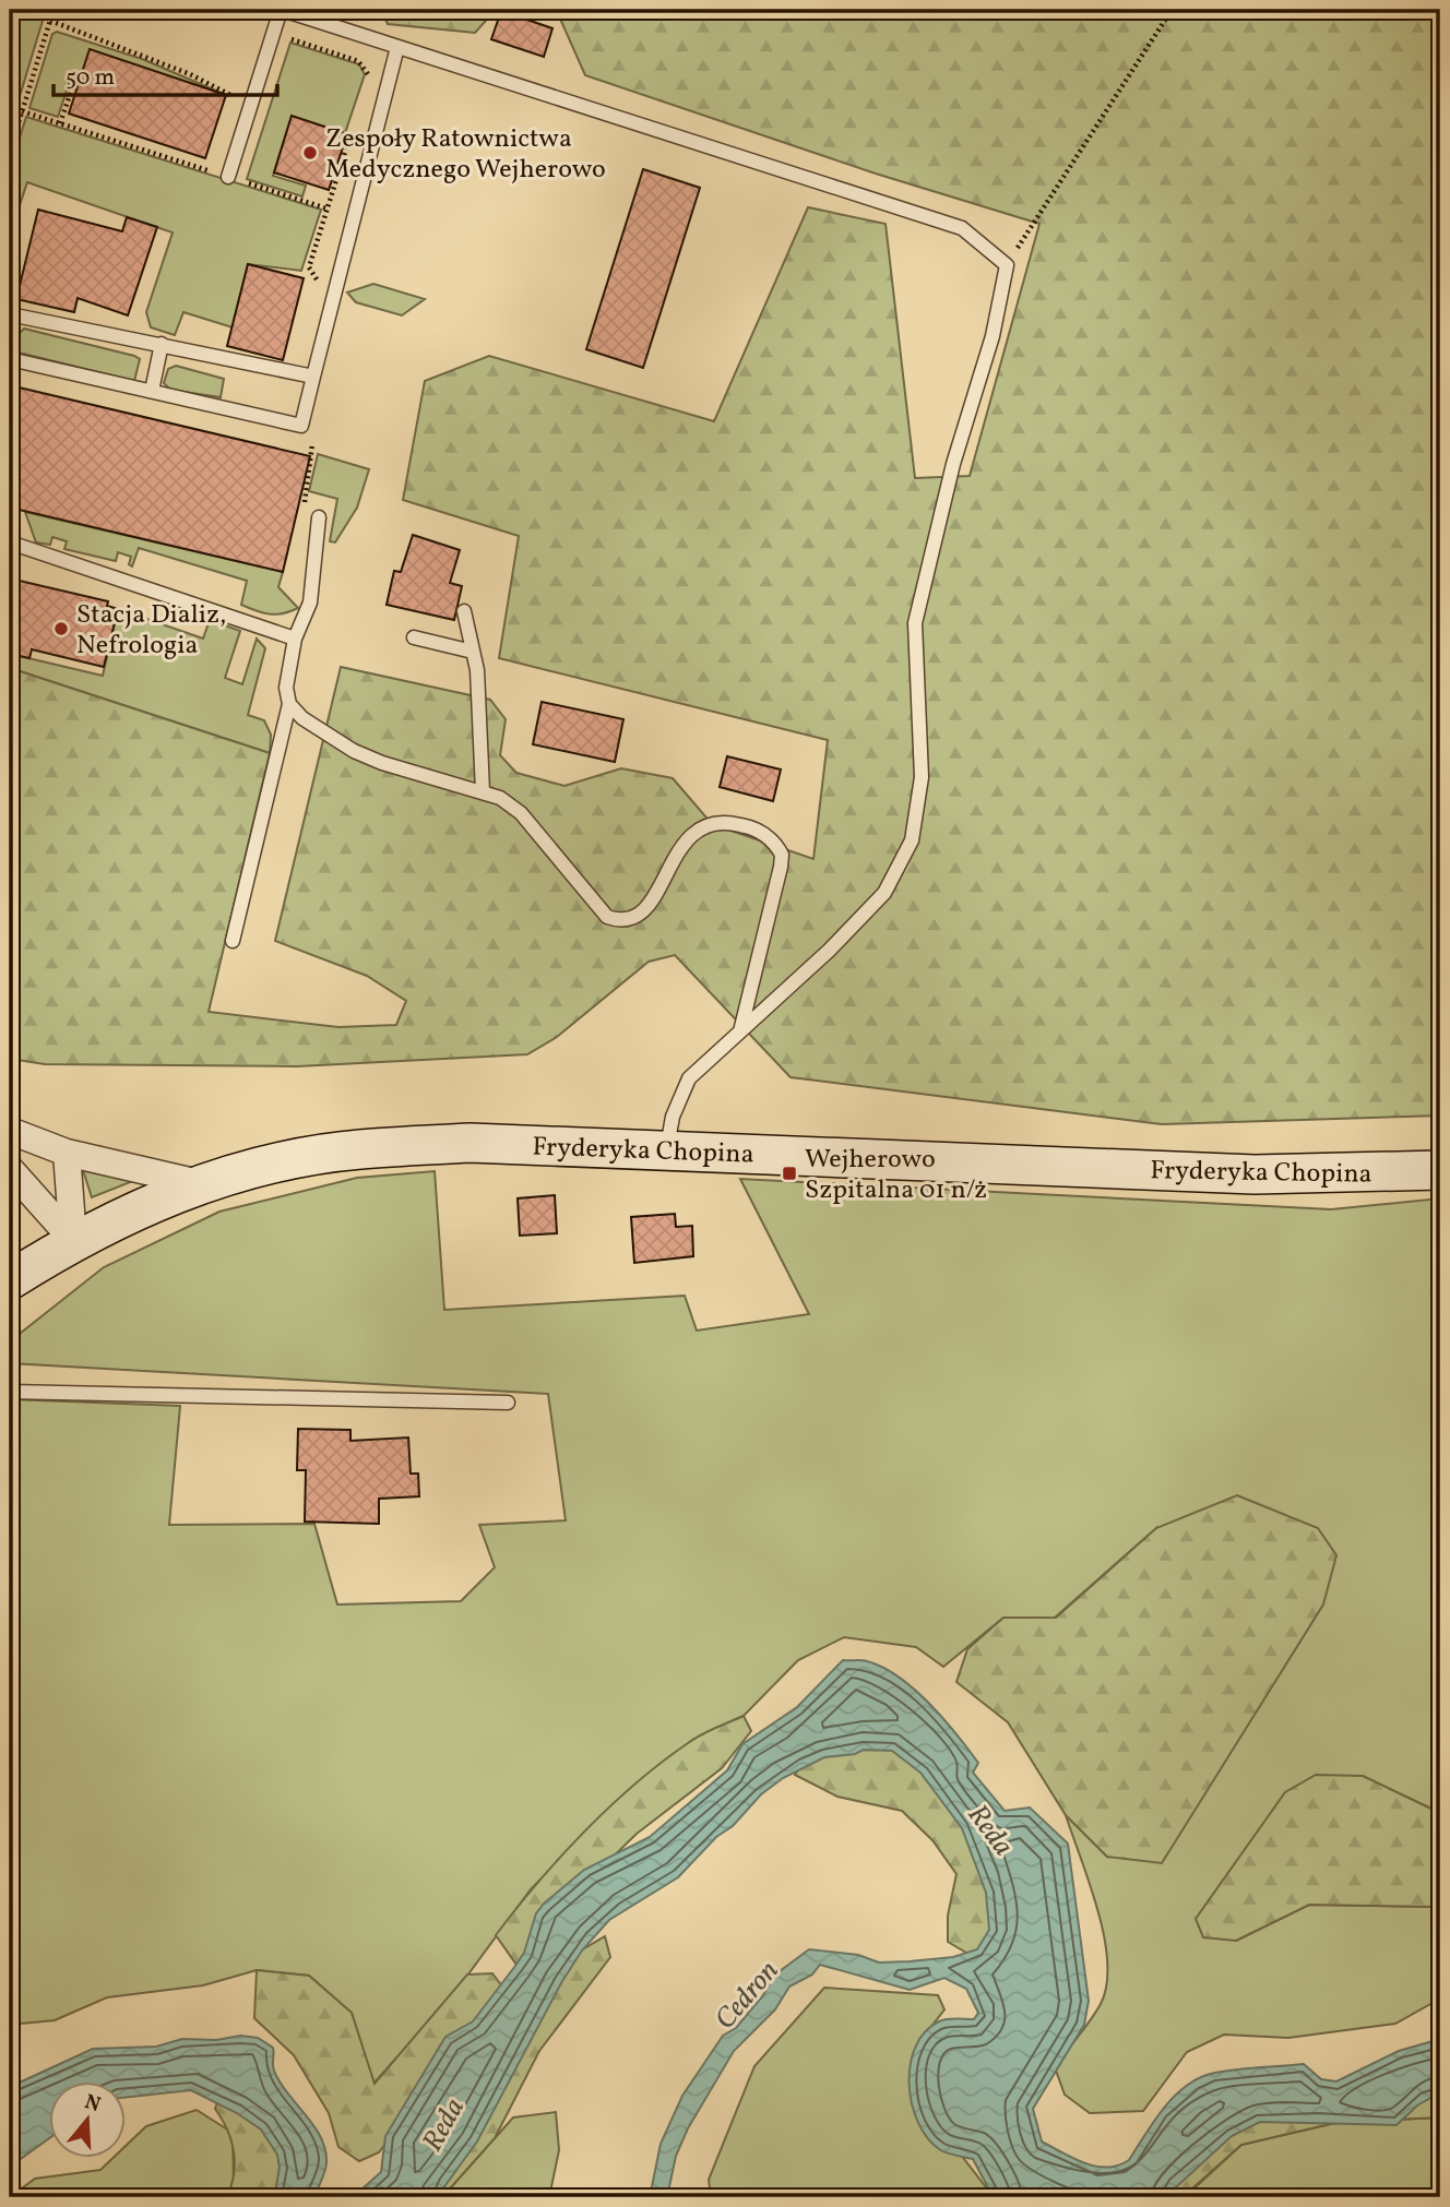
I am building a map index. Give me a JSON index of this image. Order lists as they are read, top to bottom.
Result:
{
  "streets": {
    "street": ["Fryderyka Chopina"]
  },
  "water": ["Reda", "Cedron"],
  "places": {
    "other": ["Zespoły Ratownictwa Medycznego Wejherowo", "Stacja Dializ, Nefrologia"],
    "transit": ["Wejherowo Szpitalna 01 n/ż"]
  },
  "scale_bar": "50 m",
  "north": "top"
}
